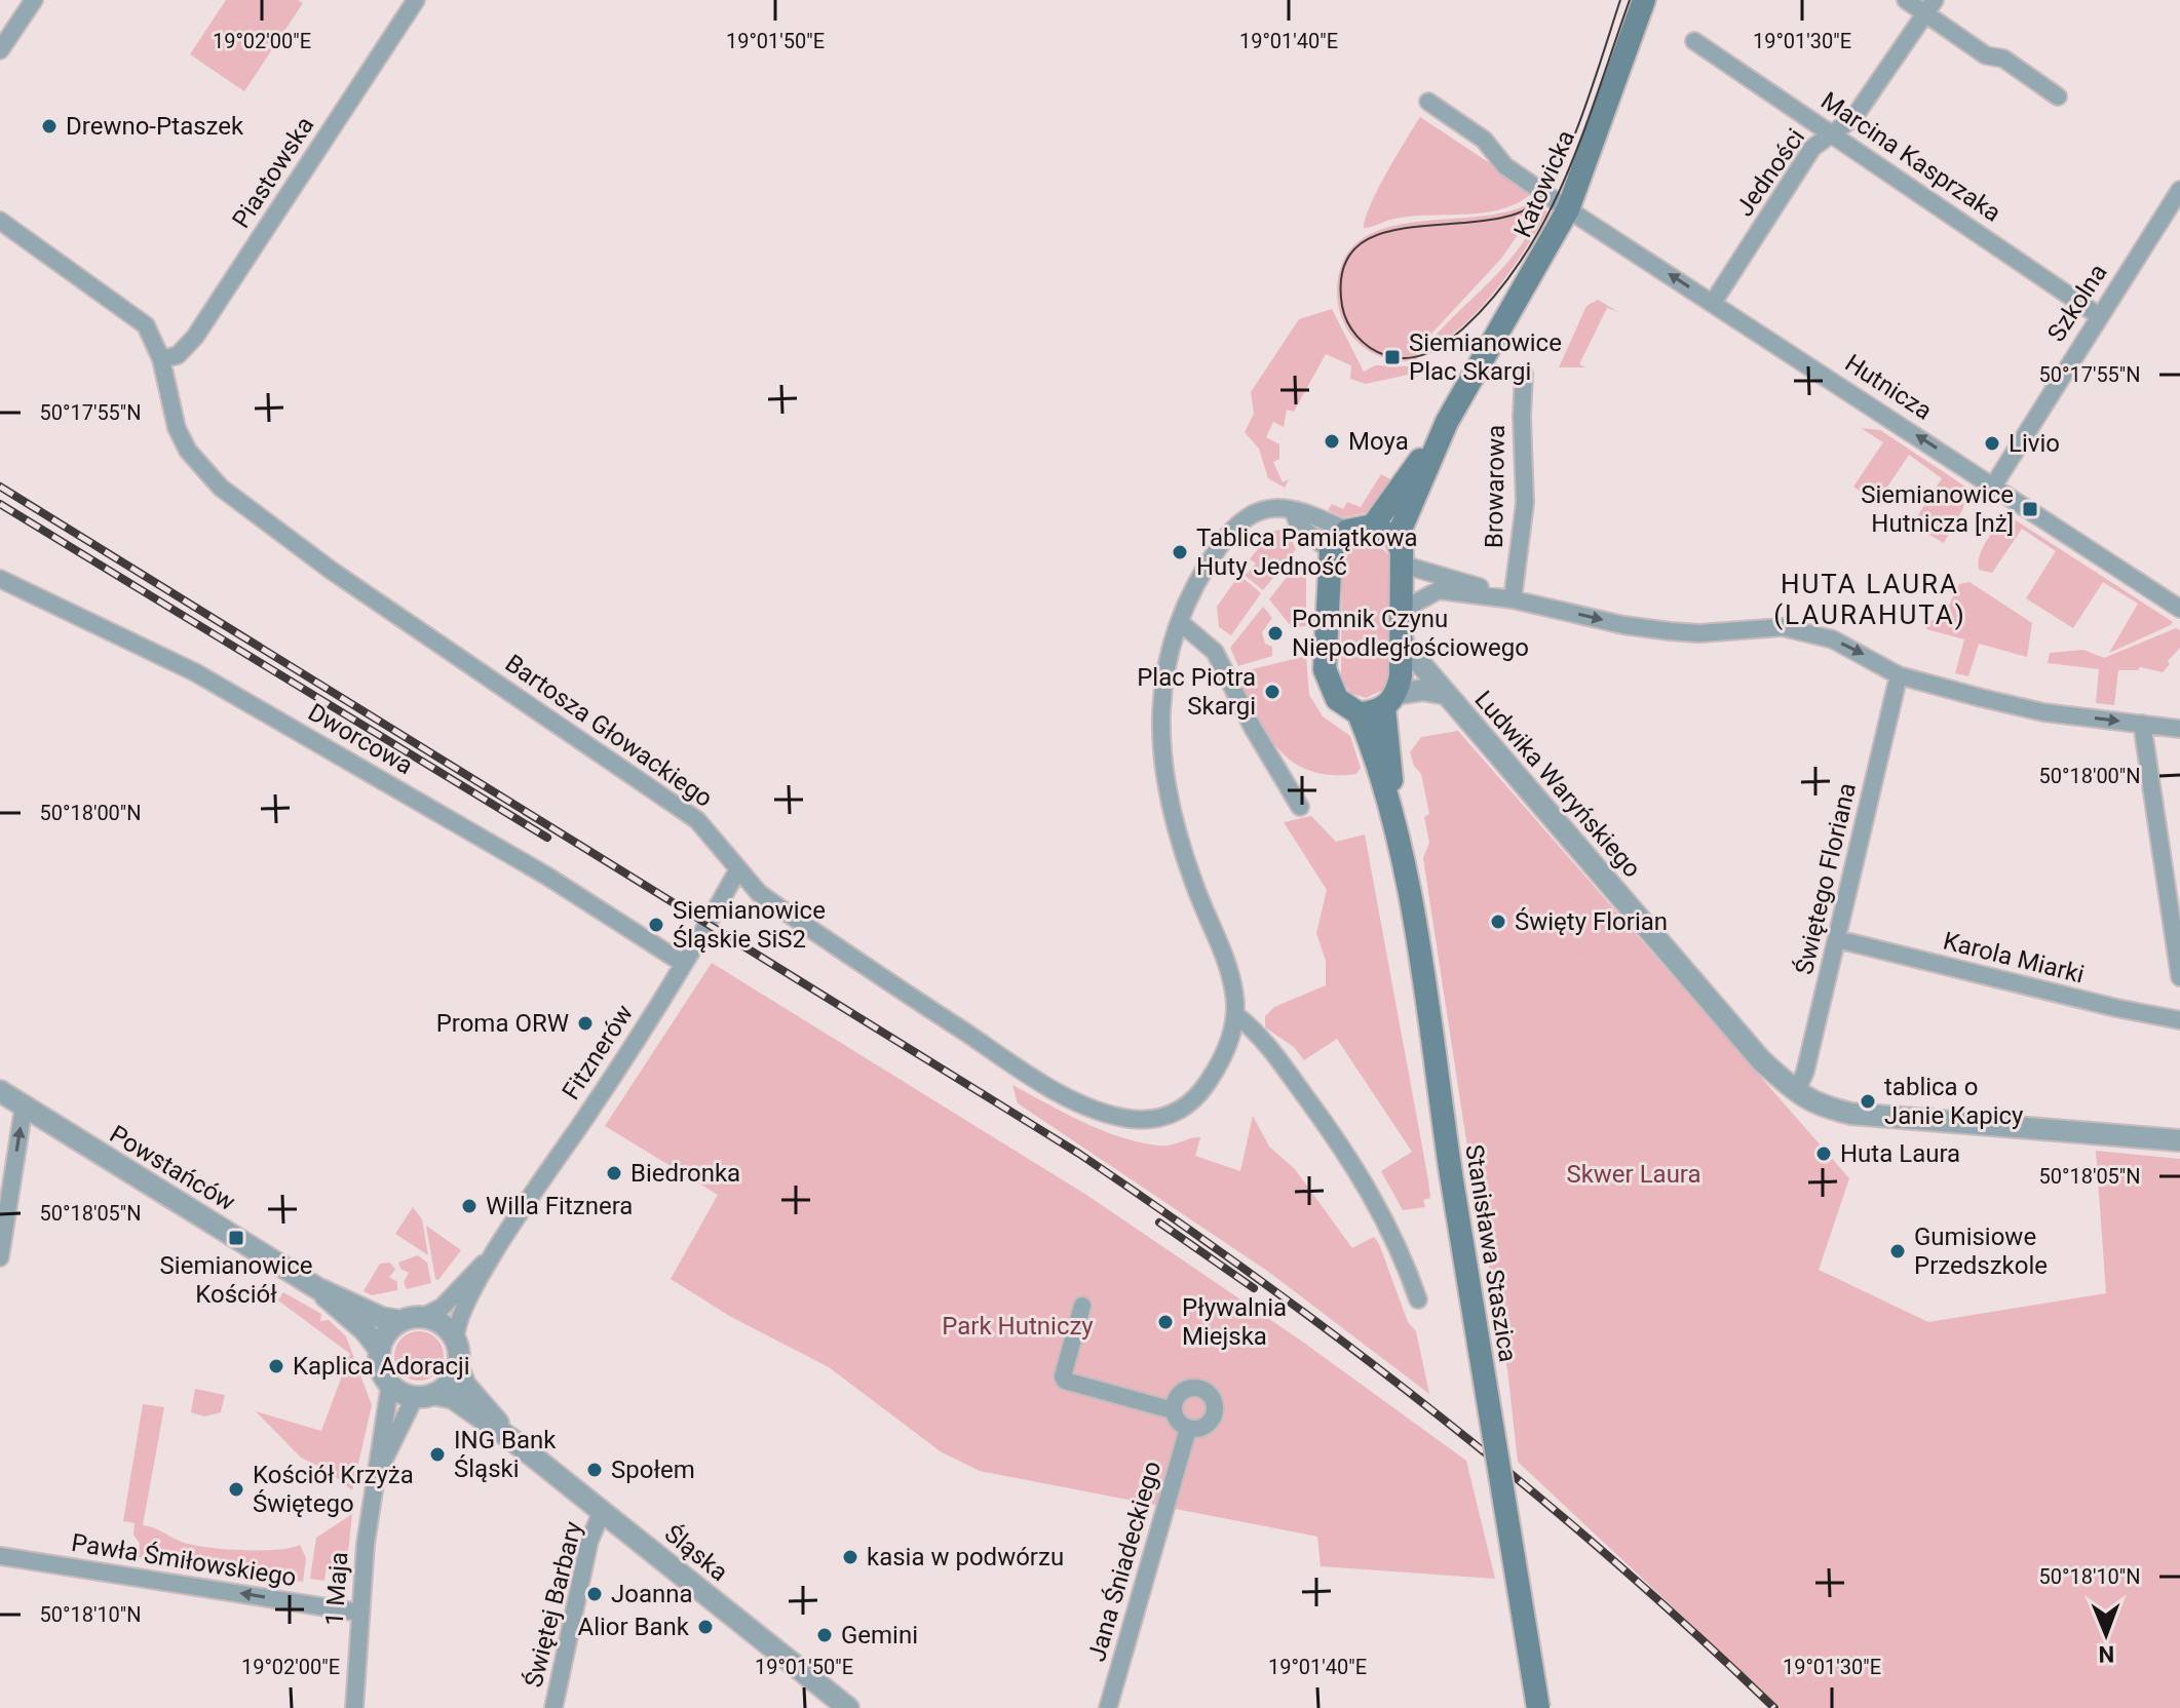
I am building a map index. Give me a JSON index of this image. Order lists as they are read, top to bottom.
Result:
{
  "streets": {
    "main road": ["Katowicka", "Stanisława Staszica"],
    "street": [
      "Marcina Kasprzaka",
      "Piastowska",
      "Jedności",
      "Szkolna",
      "Hutnicza",
      "Browarowa",
      "Bartosza Głowackiego",
      "Dworcowa",
      "Ludwika Waryńskiego",
      "Świętego Floriana",
      "Karola Miarki",
      "Fitznerów",
      "Powstańców",
      "Śląska",
      "Pawła Śmiłowskiego",
      "Jana Śniadeckiego",
      "1 Maja",
      "Świętej Barbary"
    ]
  },
  "crossings": [
    ["Marcina Kasprzaka", "Jedności"],
    ["Marcina Kasprzaka", "Szkolna"],
    ["Piastowska", "Bartosza Głowackiego"],
    ["Jedności", "Hutnicza"],
    ["Katowicka", "Hutnicza"],
    ["Katowicka", "Stanisława Staszica"],
    ["Szkolna", "Hutnicza"],
    ["Bartosza Głowackiego", "Fitznerów"],
    ["Dworcowa", "Fitznerów"],
    ["Ludwika Waryńskiego", "Świętego Floriana"],
    ["Ludwika Waryńskiego", "Stanisława Staszica"],
    ["Świętego Floriana", "Karola Miarki"],
    ["Fitznerów", "Powstańców"],
    ["Fitznerów", "Śląska"],
    ["Fitznerów", "1 Maja"],
    ["Powstańców", "Śląska"],
    ["Powstańców", "1 Maja"],
    ["Śląska", "1 Maja"],
    ["Śląska", "Świętej Barbary"],
    ["Pawła Śmiłowskiego", "1 Maja"]
  ],
  "one_way": ["Hutnicza", "Pawła Śmiłowskiego"],
  "districts": ["HUTA LAURA (LAURAHUTA)"],
  "parks": ["Skwer Laura", "Park Hutniczy"],
  "places": {
    "other": [
      "Drewno-Ptaszek",
      "Moya",
      "Livio",
      "Tablica Pamiątkowa Huty Jedność",
      "Pomnik Czynu Niepodległościowego",
      "Plac Piotra Skargi",
      "Święty Florian",
      "Siemianowice Śląskie SiS2",
      "Proma ORW",
      "tablica o Janie Kapicy",
      "Huta Laura",
      "Biedronka",
      "Willa Fitznera",
      "Gumisiowe Przedszkole",
      "Pływalnia Miejska",
      "Kaplica Adoracji",
      "ING Bank Śląski",
      "Społem",
      "Kościół Krzyża Świętego",
      "kasia w podwórzu",
      "Joanna",
      "Alior Bank",
      "Gemini"
    ],
    "transit": ["Siemianowice Plac Skargi", "Siemianowice Hutnicza [nż]", "Siemianowice Kościół"]
  },
  "north": "bottom",
  "coordinates": [
    "19°02'00\"E",
    "19°01'50\"E",
    "19°01'40\"E",
    "19°01'30\"E",
    "50°17'55\"N",
    "50°18'00\"N",
    "50°18'05\"N",
    "50°18'10\"N"
  ]
}
